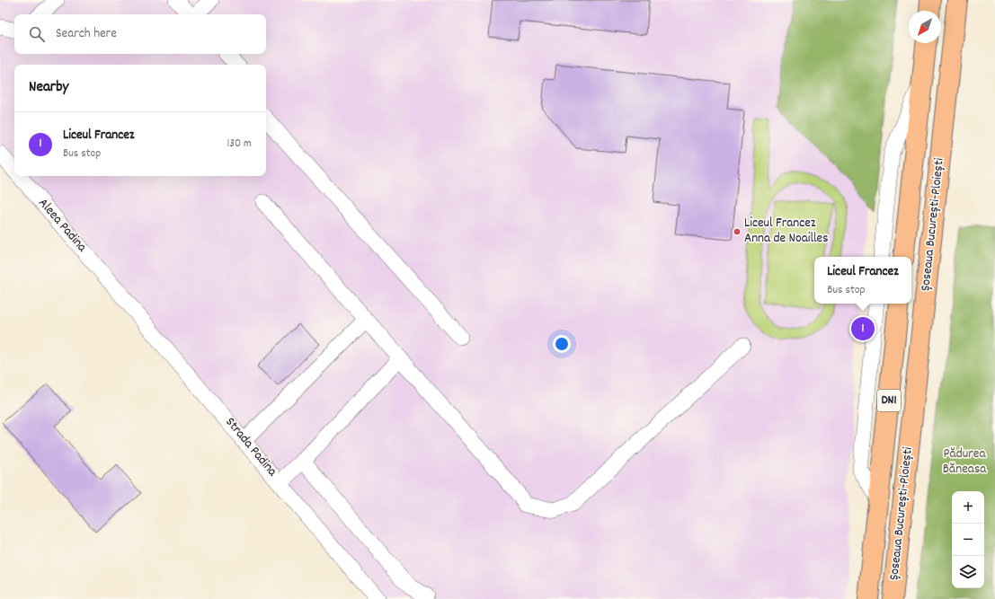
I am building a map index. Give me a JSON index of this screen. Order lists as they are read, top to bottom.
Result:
{
  "streets": {
    "highway": ["Șoseaua București-Ploiești", "DN1"],
    "street": ["Aleea Padina", "Strada Padina"]
  },
  "crossings": [
    ["Aleea Padina", "Strada Padina"]
  ],
  "parks": ["Pădurea Băneasa"],
  "places": ["Liceul Francez Anna de Noailles"],
  "north": "bottom left",
  "page": {
    "search": "Search here",
    "heading": "Nearby",
    "list": [
      {
        "mark": "1",
        "name": "Liceul Francez",
        "note": "Bus stop",
        "value": "130 m"
      }
    ],
    "popup": ["Liceul Francez", "Bus stop"],
    "pins": "1",
    "map_buttons": ["+", "−"]
  }
}
